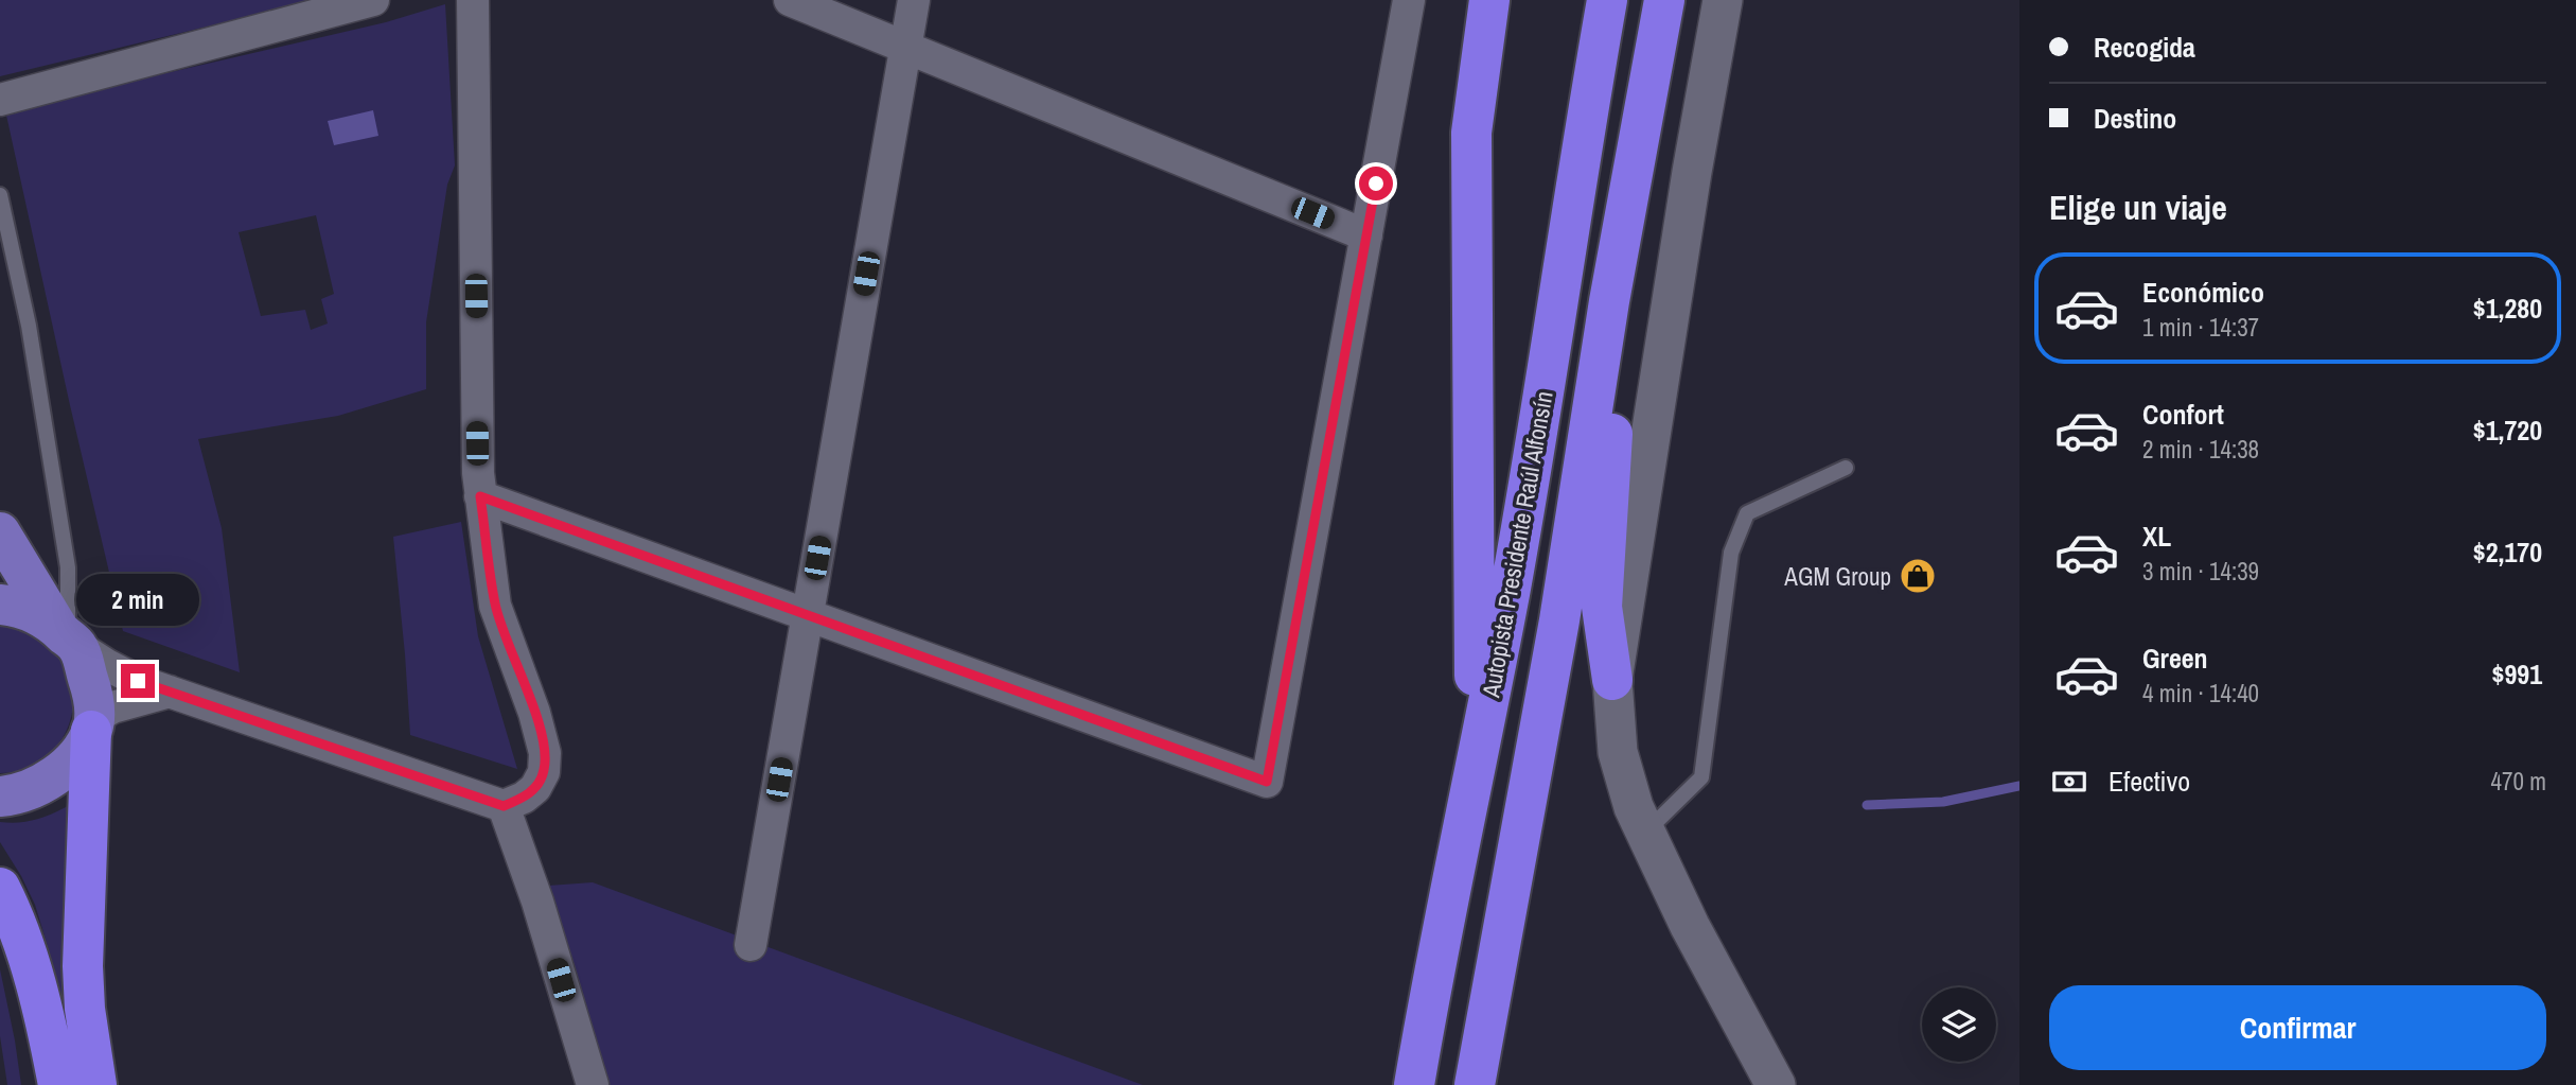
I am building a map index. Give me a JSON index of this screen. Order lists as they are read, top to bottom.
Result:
{
  "streets": {
    "highway": ["Autopista Presidente Raúl Alfonsín"]
  },
  "places": {
    "shop": ["AGM Group"]
  },
  "page": {
    "banner": ["Recogida", "Destino"],
    "heading": "Elige un viaje",
    "list": [
      {
        "name": "Económico",
        "note": "1 min · 14:37",
        "value": "$1,280"
      },
      {
        "name": "Confort",
        "note": "2 min · 14:38",
        "value": "$1,720"
      },
      {
        "name": "XL",
        "note": "3 min · 14:39",
        "value": "$2,170"
      },
      {
        "name": "Green",
        "note": "4 min · 14:40",
        "value": "$991"
      }
    ],
    "bubble": "2 min",
    "pay": ["Efectivo", "470 m"],
    "buttons": "Confirmar"
  }
}
